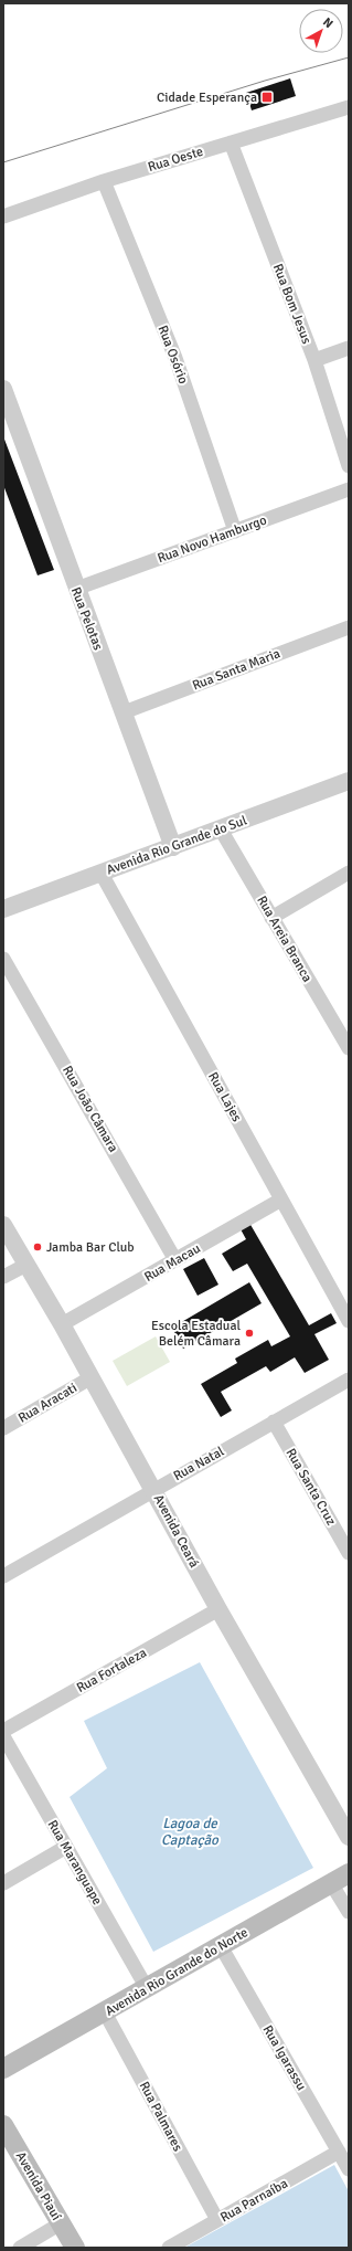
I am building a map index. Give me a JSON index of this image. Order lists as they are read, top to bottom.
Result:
{
  "streets": {
    "main road": ["Avenida Rio Grande do Norte", "Avenida Piauí"],
    "street": [
      "Rua Oeste",
      "Rua Bom Jesus",
      "Rua Osório",
      "Rua Novo Hamburgo",
      "Rua Pelotas",
      "Rua Santa Maria",
      "Avenida Rio Grande do Sul",
      "Rua Areia Branca",
      "Rua Lajes",
      "Rua João Câmara",
      "Rua Macau",
      "Rua Aracati",
      "Rua Natal",
      "Rua Santa Cruz",
      "Avenida Ceará",
      "Rua Fortaleza",
      "Rua Maranguape",
      "Rua Igarassu",
      "Rua Palmares",
      "Rua Parnaíba"
    ]
  },
  "crossings": [
    ["Rua Oeste", "Rua Bom Jesus"],
    ["Rua Oeste", "Rua Osório"],
    ["Rua Osório", "Rua Novo Hamburgo"],
    ["Rua Novo Hamburgo", "Rua Pelotas"],
    ["Rua Pelotas", "Rua Santa Maria"],
    ["Rua Pelotas", "Avenida Rio Grande do Sul"],
    ["Avenida Rio Grande do Sul", "Rua Areia Branca"],
    ["Avenida Rio Grande do Sul", "Rua Lajes"],
    ["Rua Lajes", "Rua Macau"],
    ["Rua João Câmara", "Rua Macau"],
    ["Rua Macau", "Avenida Ceará"],
    ["Rua Aracati", "Avenida Ceará"],
    ["Rua Natal", "Rua Santa Cruz"],
    ["Rua Natal", "Avenida Ceará"],
    ["Avenida Ceará", "Rua Fortaleza"],
    ["Rua Maranguape", "Avenida Rio Grande do Norte"],
    ["Avenida Rio Grande do Norte", "Rua Igarassu"],
    ["Avenida Rio Grande do Norte", "Rua Palmares"],
    ["Rua Igarassu", "Rua Parnaíba"],
    ["Rua Palmares", "Rua Parnaíba"]
  ],
  "water": ["Lagoa de Captação"],
  "places": {
    "transit": ["Cidade Esperança"],
    "other": ["Jamba Bar Club", "Escola Estadual Belém Câmara"]
  },
  "north": "top right"
}
